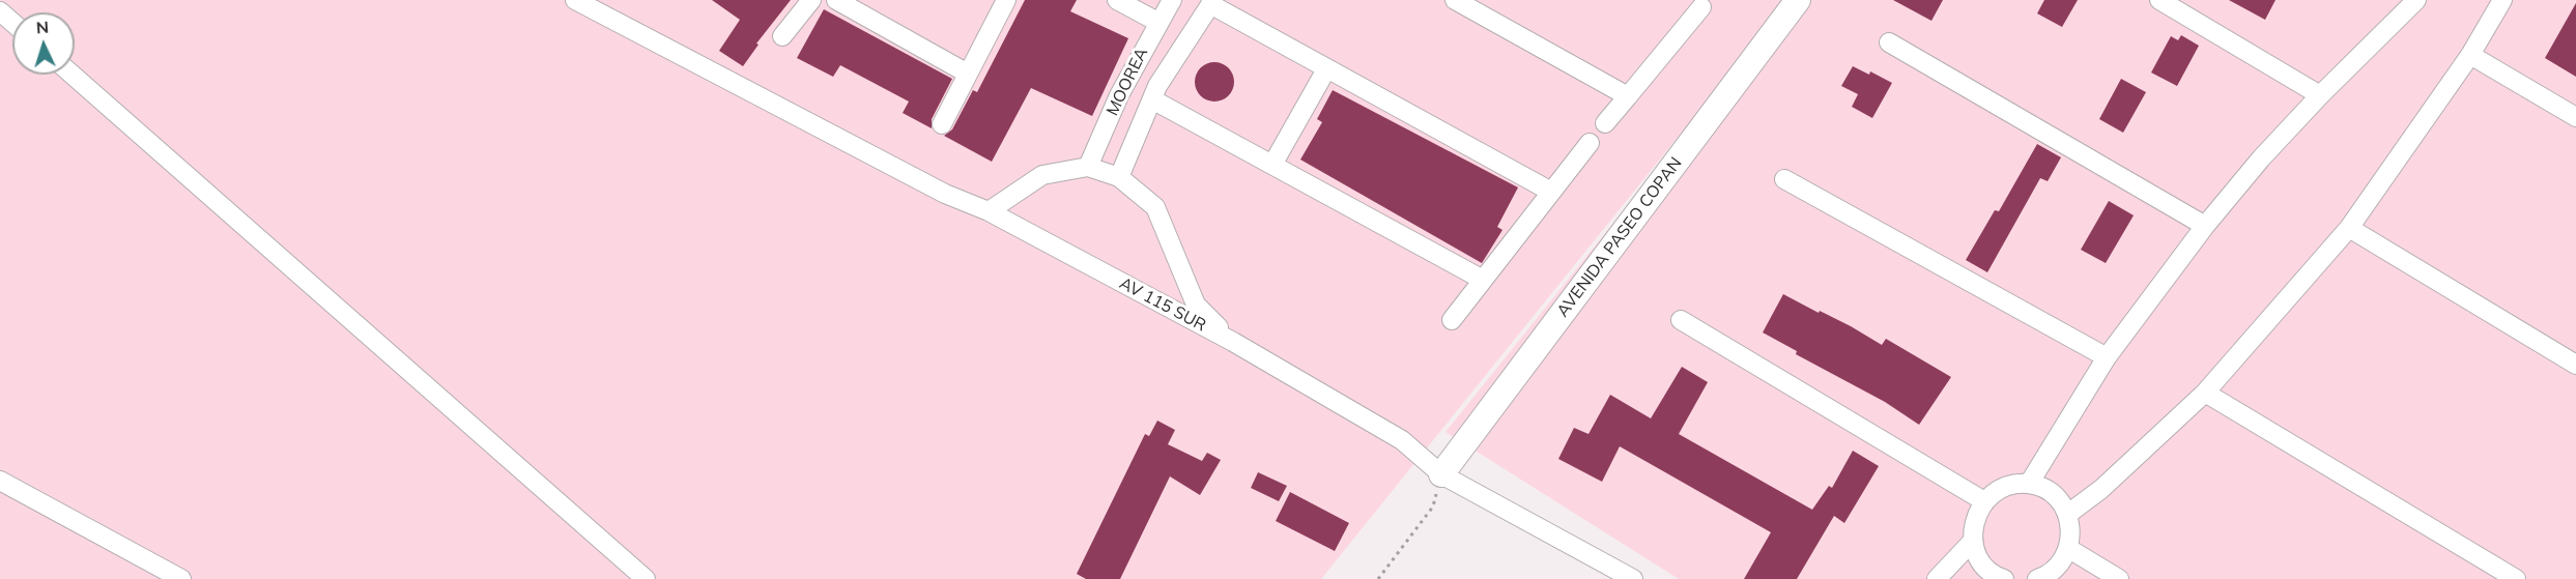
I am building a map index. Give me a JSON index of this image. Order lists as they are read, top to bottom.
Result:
{
  "streets": {
    "main road": ["AVENIDA PASEO COPAN"],
    "street": ["MOOREA", "AV 115 SUR"]
  },
  "crossings": [
    ["AVENIDA PASEO COPAN", "AV 115 SUR"]
  ],
  "north": "top"
}
